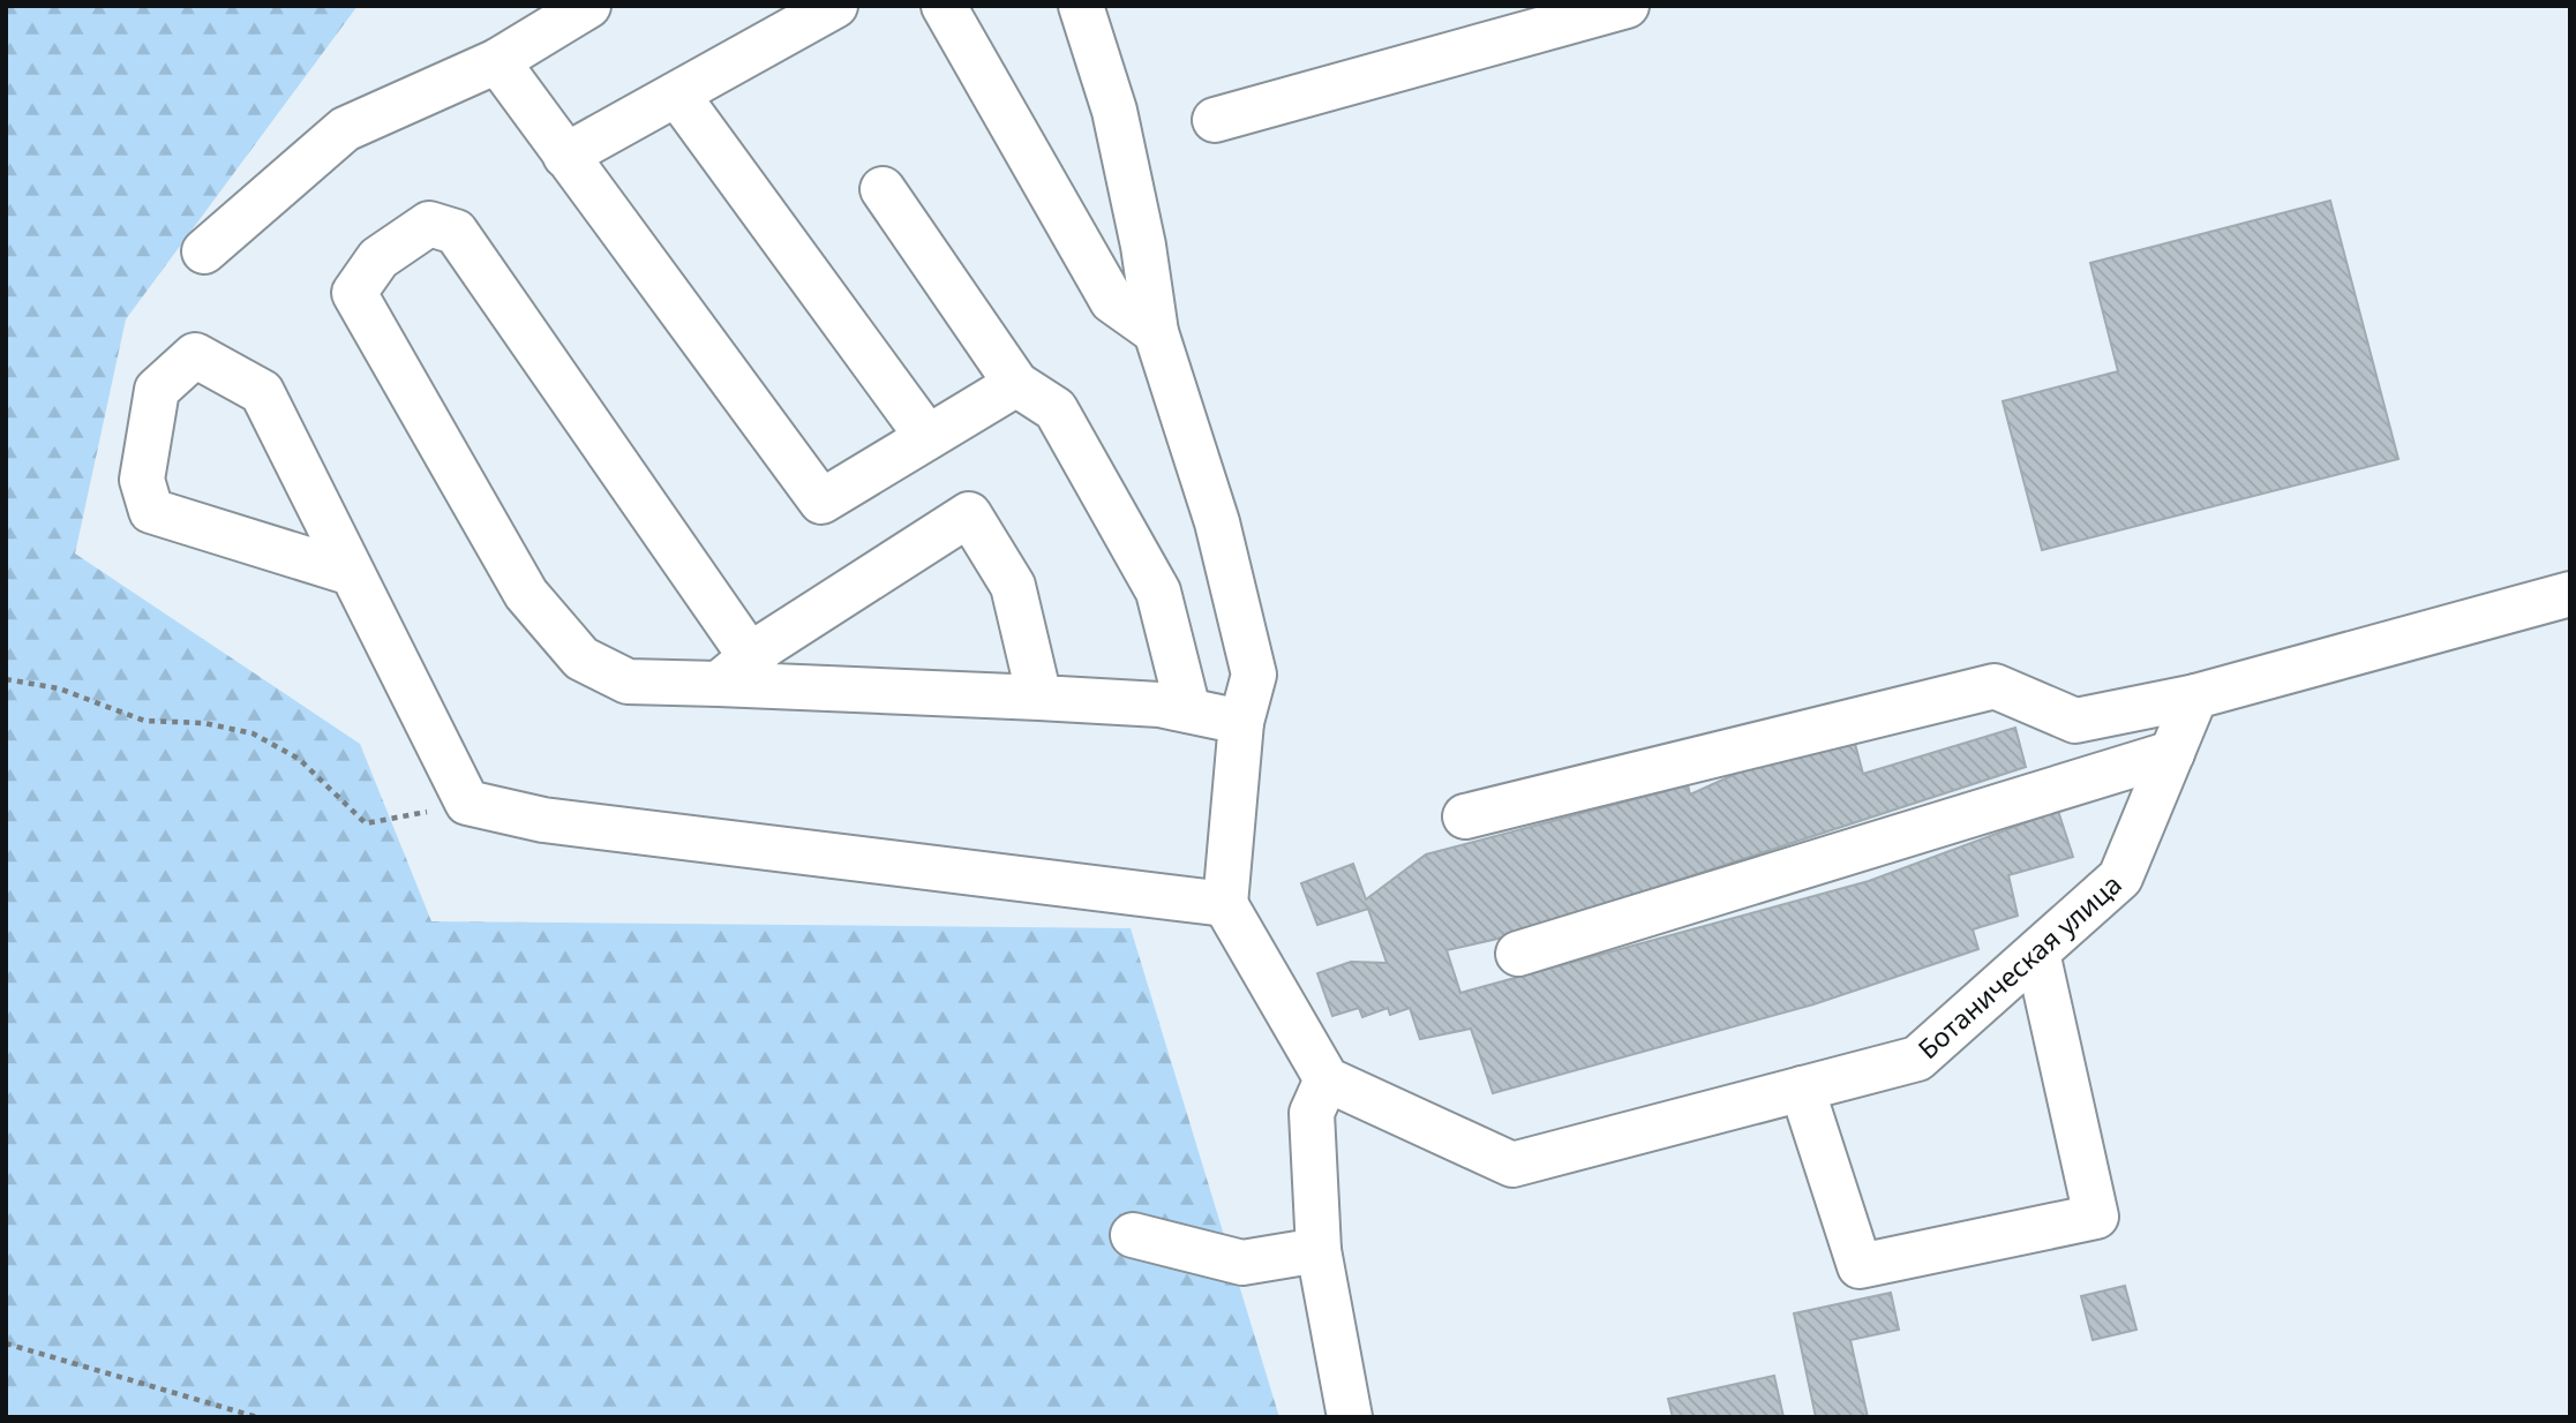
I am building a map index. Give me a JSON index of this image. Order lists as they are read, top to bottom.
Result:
{
  "streets": {
    "lane": ["Ботаническая улица"]
  }
}
